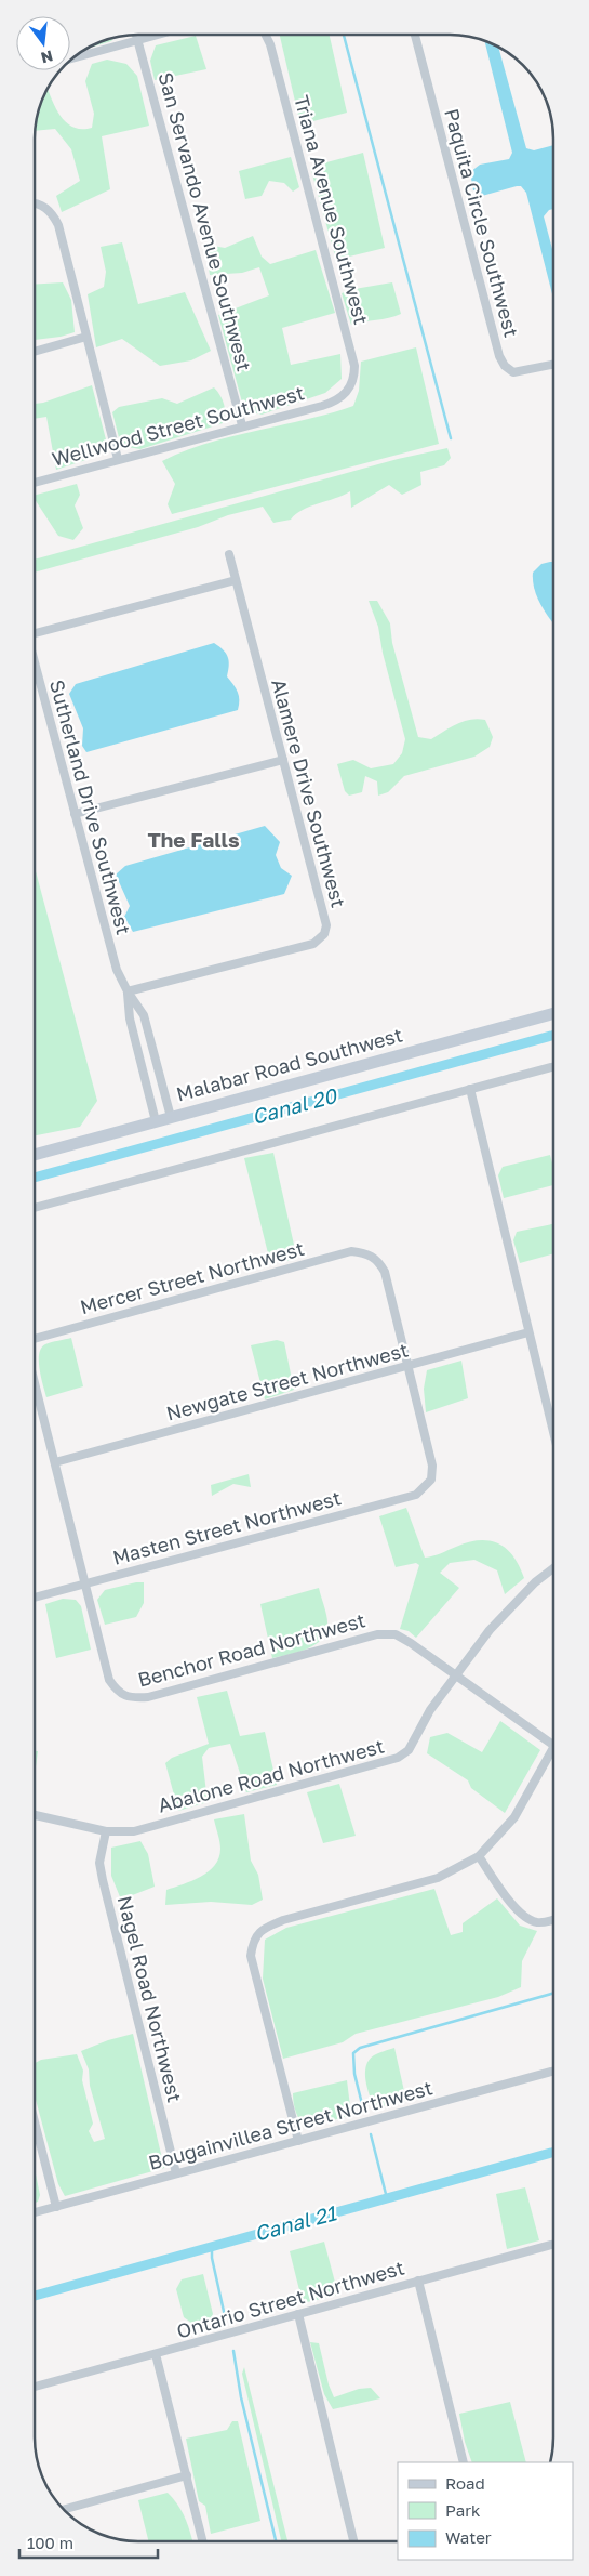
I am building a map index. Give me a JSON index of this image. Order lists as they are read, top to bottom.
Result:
{
  "streets": {
    "main road": ["Malabar Road Southwest"],
    "street": [
      "Triana Avenue Southwest",
      "San Servando Avenue Southwest",
      "Paquita Circle Southwest",
      "Wellwood Street Southwest",
      "Alamere Drive Southwest",
      "Sutherland Drive Southwest",
      "Mercer Street Northwest",
      "Newgate Street Northwest",
      "Masten Street Northwest",
      "Benchor Road Northwest",
      "Abalone Road Northwest",
      "Nagel Road Northwest",
      "Bougainvillea Street Northwest",
      "Ontario Street Northwest"
    ]
  },
  "crossings": [
    ["Triana Avenue Southwest", "Wellwood Street Southwest"],
    ["San Servando Avenue Southwest", "Wellwood Street Southwest"],
    ["Alamere Drive Southwest", "Sutherland Drive Southwest"],
    ["Sutherland Drive Southwest", "Malabar Road Southwest"],
    ["Mercer Street Northwest", "Newgate Street Northwest"],
    ["Mercer Street Northwest", "Masten Street Northwest"],
    ["Newgate Street Northwest", "Masten Street Northwest"],
    ["Newgate Street Northwest", "Benchor Road Northwest"],
    ["Masten Street Northwest", "Benchor Road Northwest"],
    ["Benchor Road Northwest", "Abalone Road Northwest"],
    ["Abalone Road Northwest", "Nagel Road Northwest"],
    ["Nagel Road Northwest", "Bougainvillea Street Northwest"]
  ],
  "districts": ["The Falls"],
  "water": ["Canal 20", "Canal 21"],
  "legend": ["Road", "Park", "Water"],
  "scale_bar": "100 m",
  "north": "bottom"
}
